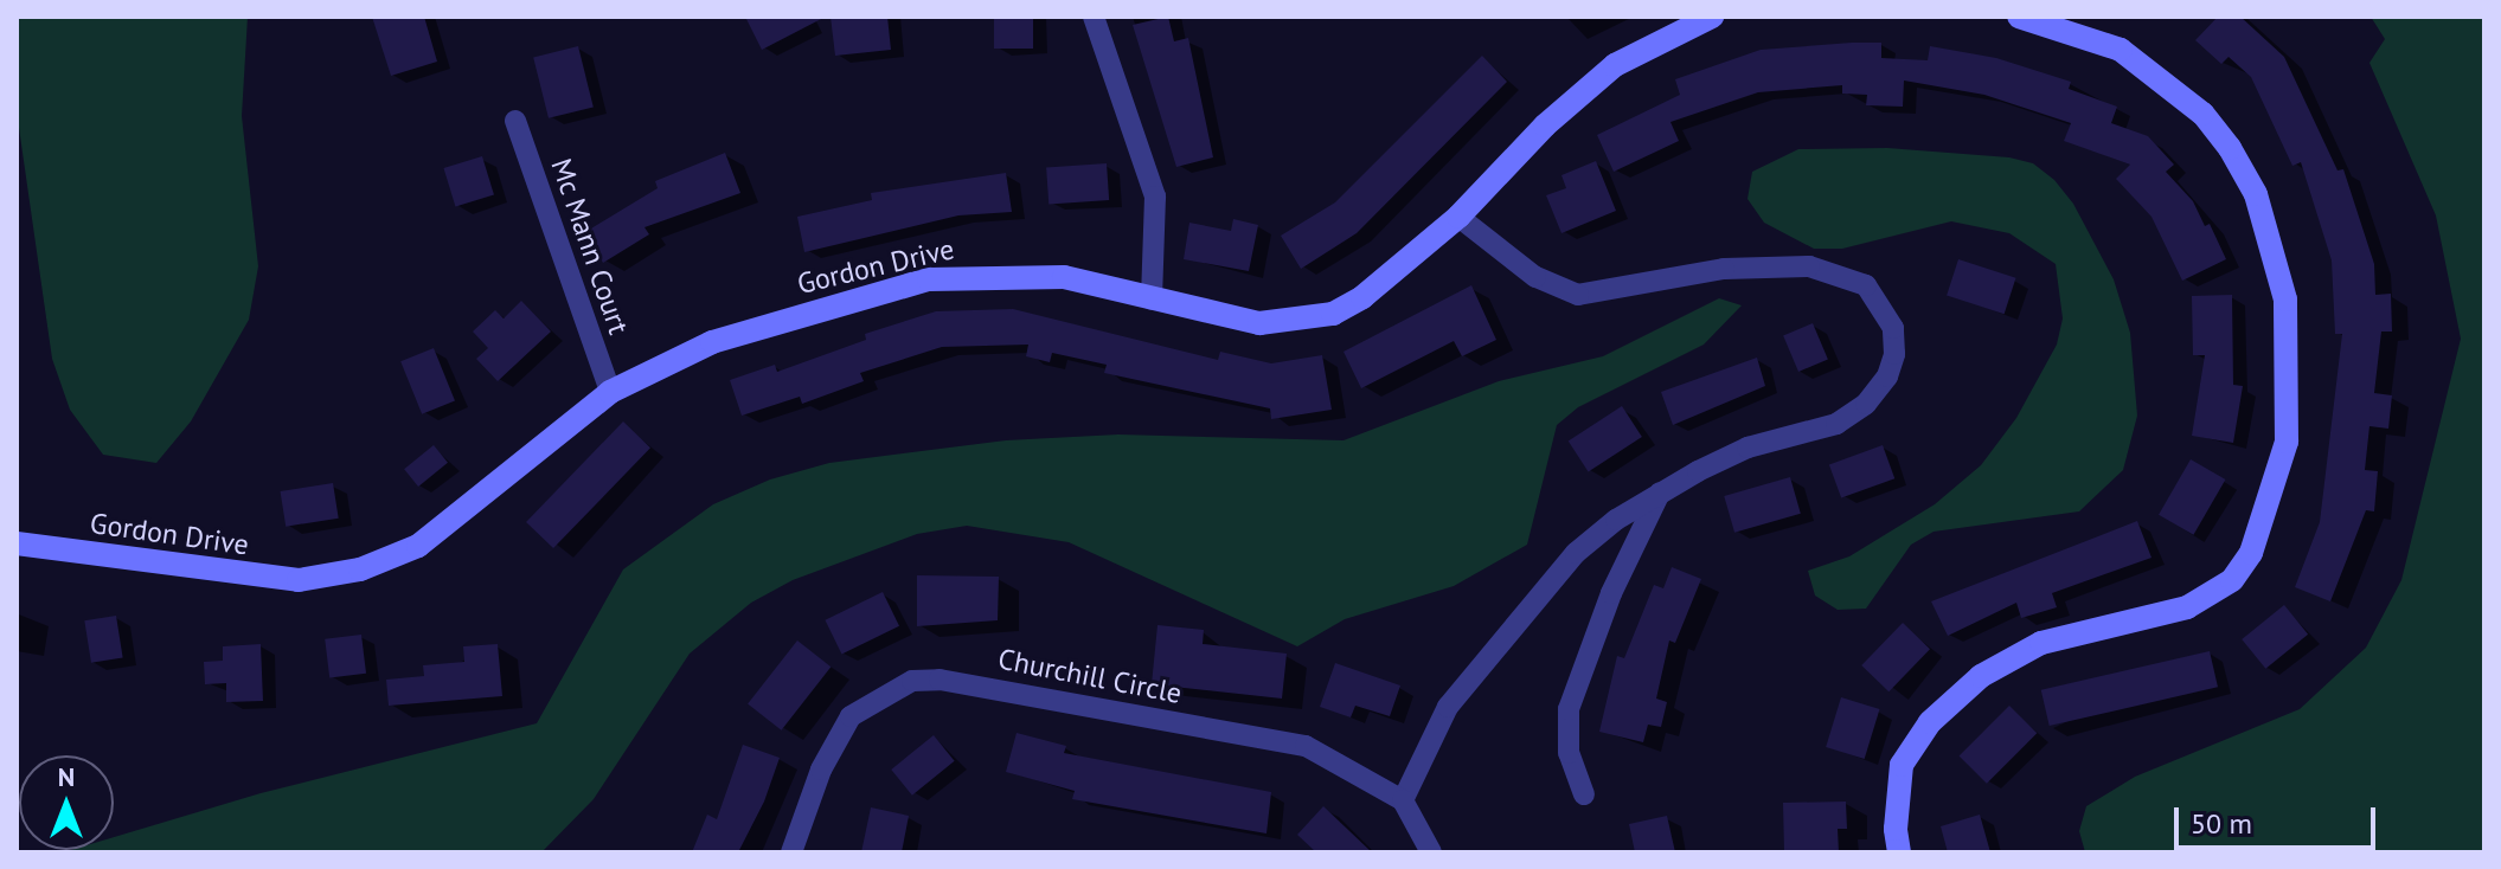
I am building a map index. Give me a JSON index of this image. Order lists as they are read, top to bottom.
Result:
{
  "streets": {
    "street": ["Mc Mann Court", "Gordon Drive", "Churchill Circle"]
  },
  "crossings": [
    ["Mc Mann Court", "Gordon Drive"]
  ],
  "scale_bar": "50 m",
  "north": "top"
}
